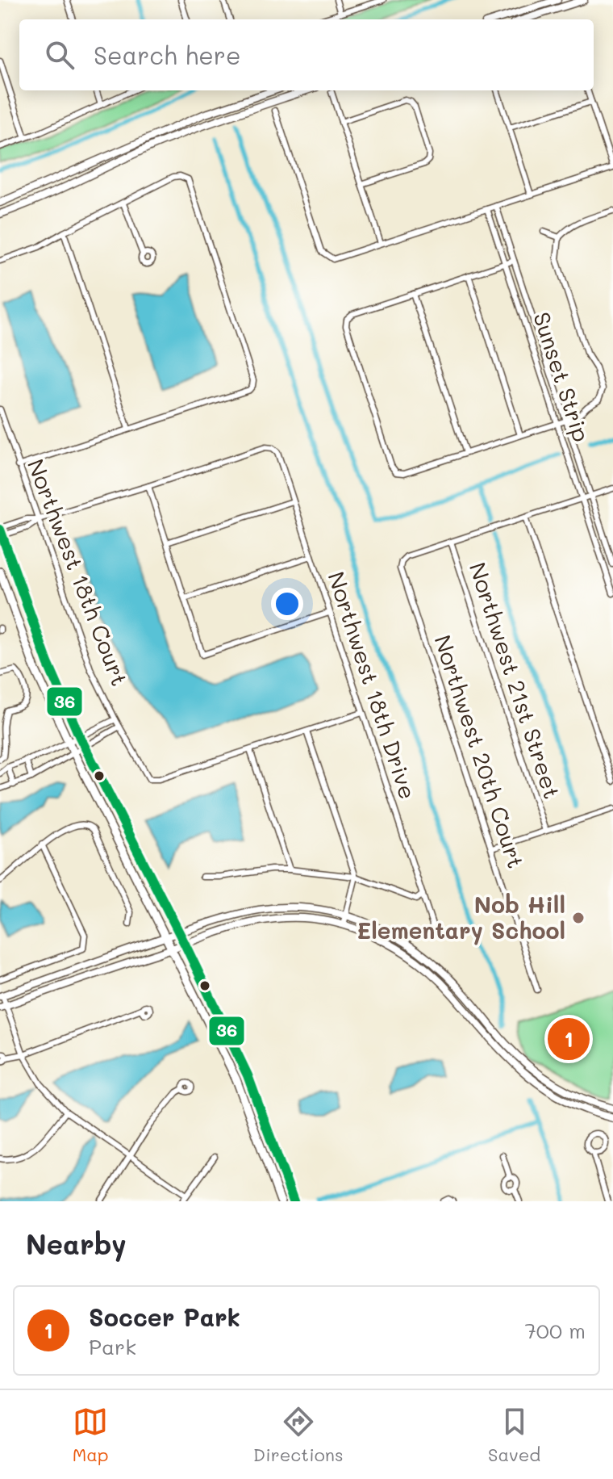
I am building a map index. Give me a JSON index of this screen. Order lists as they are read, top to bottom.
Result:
{
  "streets": {
    "street": [
      "Sunset Strip",
      "Northwest 18th Court",
      "Northwest 21st Street",
      "Northwest 18th Drive",
      "Northwest 20th Court"
    ]
  },
  "crossings": [
    ["Northwest 21st Street", "Northwest 20th Court"]
  ],
  "places": ["Nob Hill Elementary School"],
  "lines": ["transit line 36"],
  "page": {
    "search": "Search here",
    "pins": "1",
    "heading": "Nearby",
    "list": [
      {
        "mark": "1",
        "name": "Soccer Park",
        "note": "Park",
        "value": "700 m"
      }
    ],
    "nav": ["Map", "Directions", "Saved"]
  }
}
